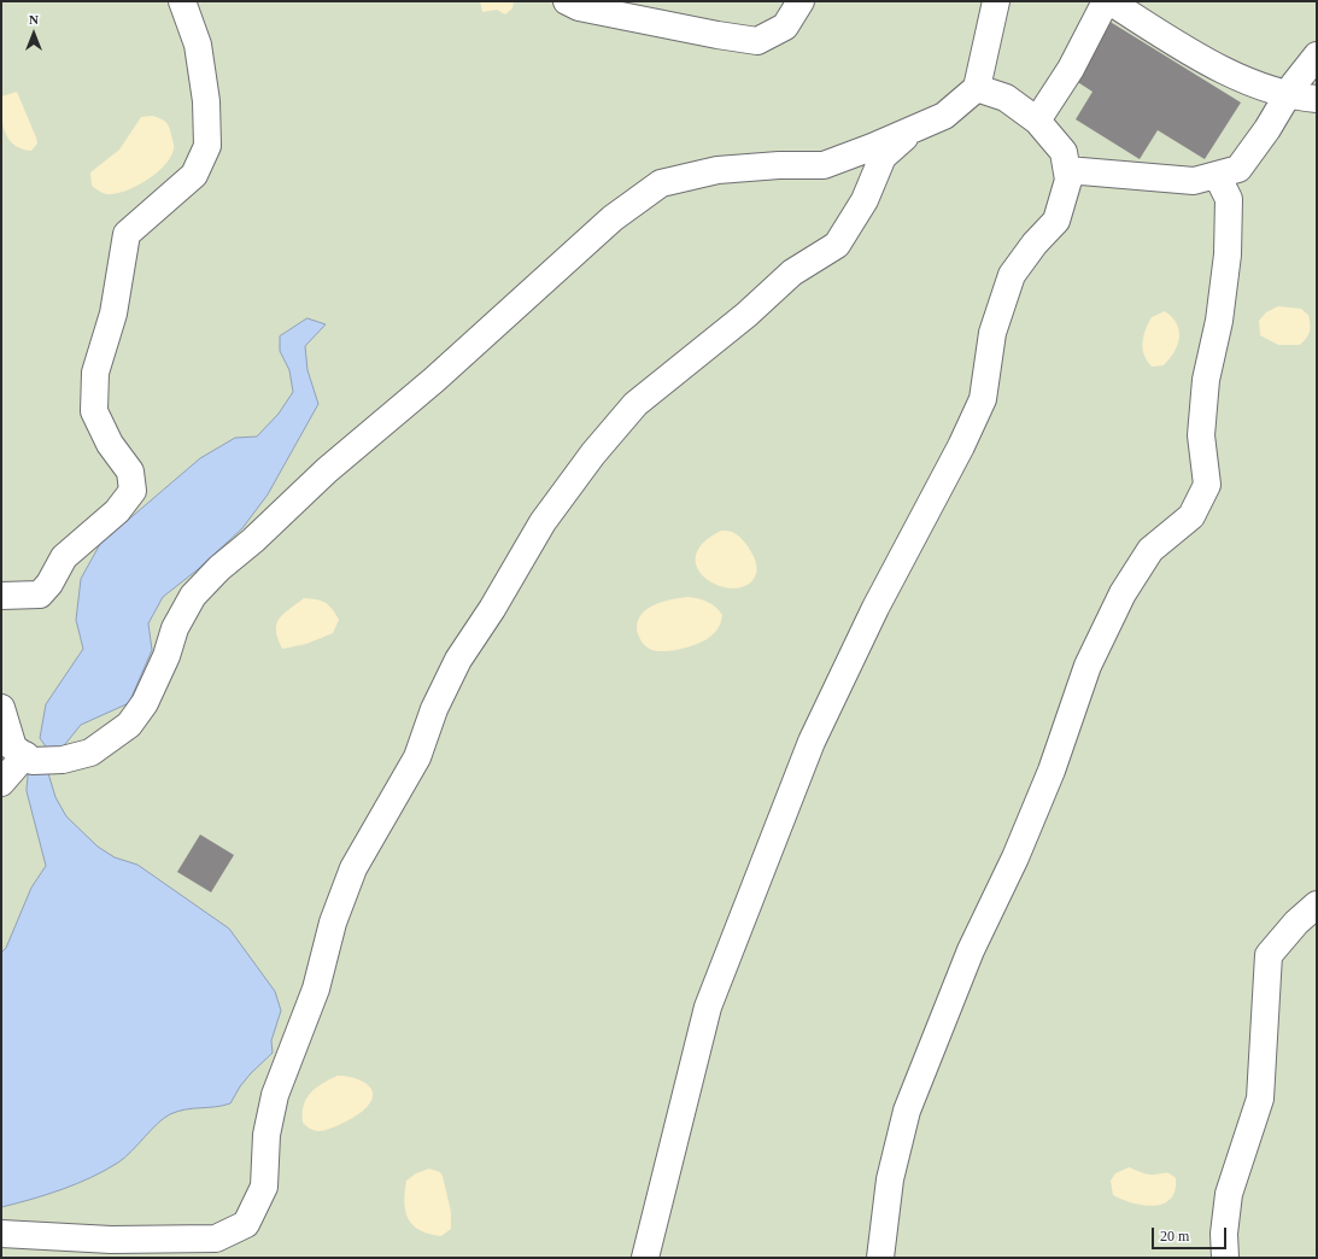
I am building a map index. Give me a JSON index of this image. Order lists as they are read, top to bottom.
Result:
{
  "scale_bar": "20 m",
  "north": "top"
}
